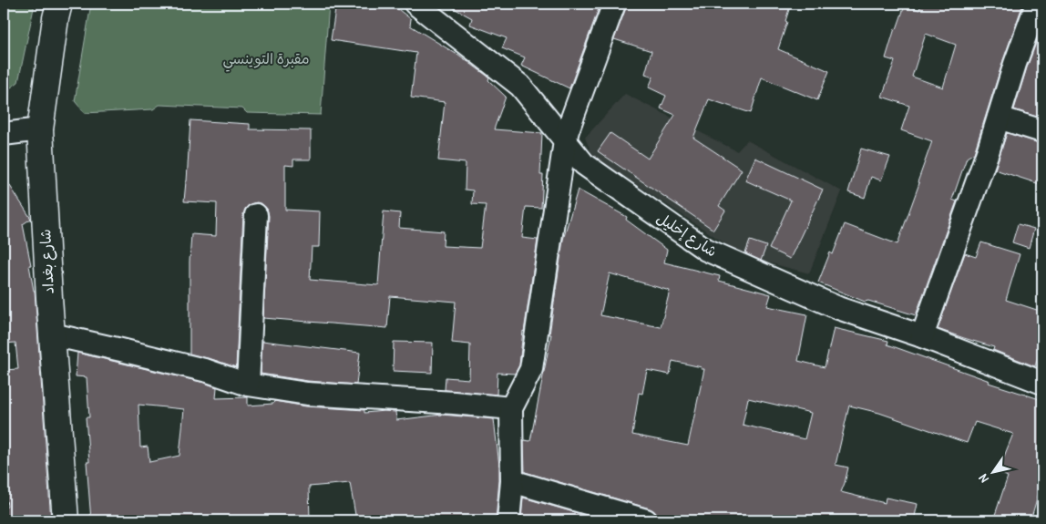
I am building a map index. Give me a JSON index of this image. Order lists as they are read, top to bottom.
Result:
{
  "streets": {
    "main road": ["شارع بغداد"],
    "street": ["شارع إخليل"]
  },
  "parks": ["مقبرة التوينسي"],
  "north": "bottom left"
}
